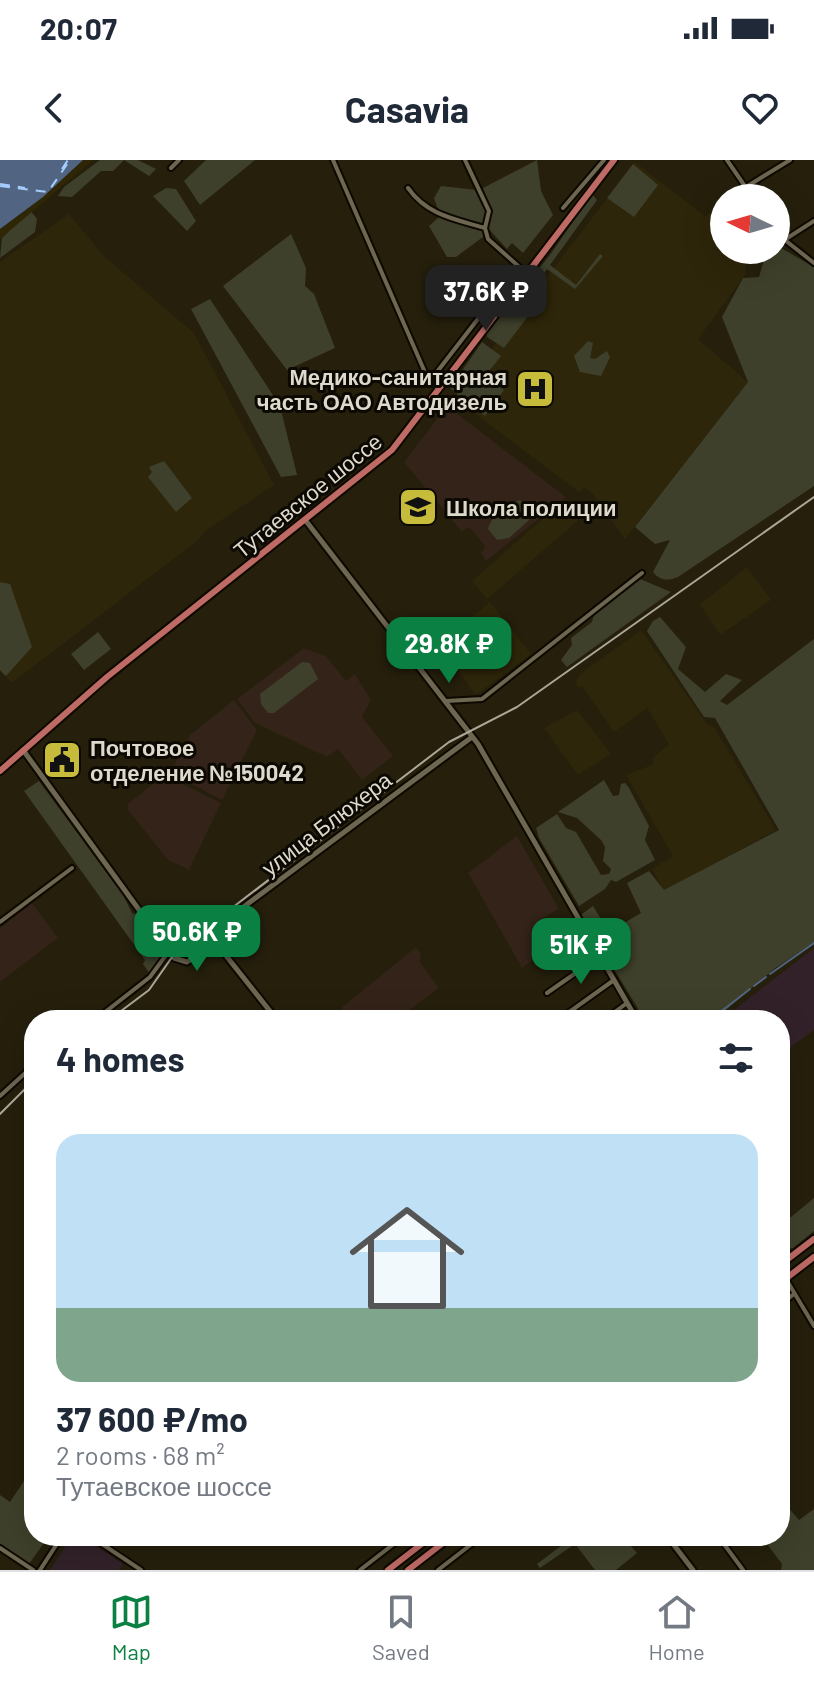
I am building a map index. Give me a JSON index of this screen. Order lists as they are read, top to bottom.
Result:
{
  "streets": {
    "main road": ["Тутаевское шоссе"],
    "street": ["улица Блюхера"]
  },
  "places": {
    "hospital": ["Медико-санитарная часть ОАО Автодизель"],
    "school or university": ["Школа полиции"],
    "public building": ["Почтовое отделение №150042"]
  },
  "north": "left",
  "page": {
    "status": "20:07",
    "header": "Casavia",
    "price": [
      "37.6K ₽",
      "29.8K ₽",
      "50.6K ₽",
      "51K ₽"
    ],
    "heading": "4 homes",
    "list": [
      {
        "name": "37 600 ₽/mo",
        "note": "2 rooms · 68 m² · Тутаевское шоссе"
      }
    ],
    "tabs": ["Map", "Saved", "Home"]
  }
}
